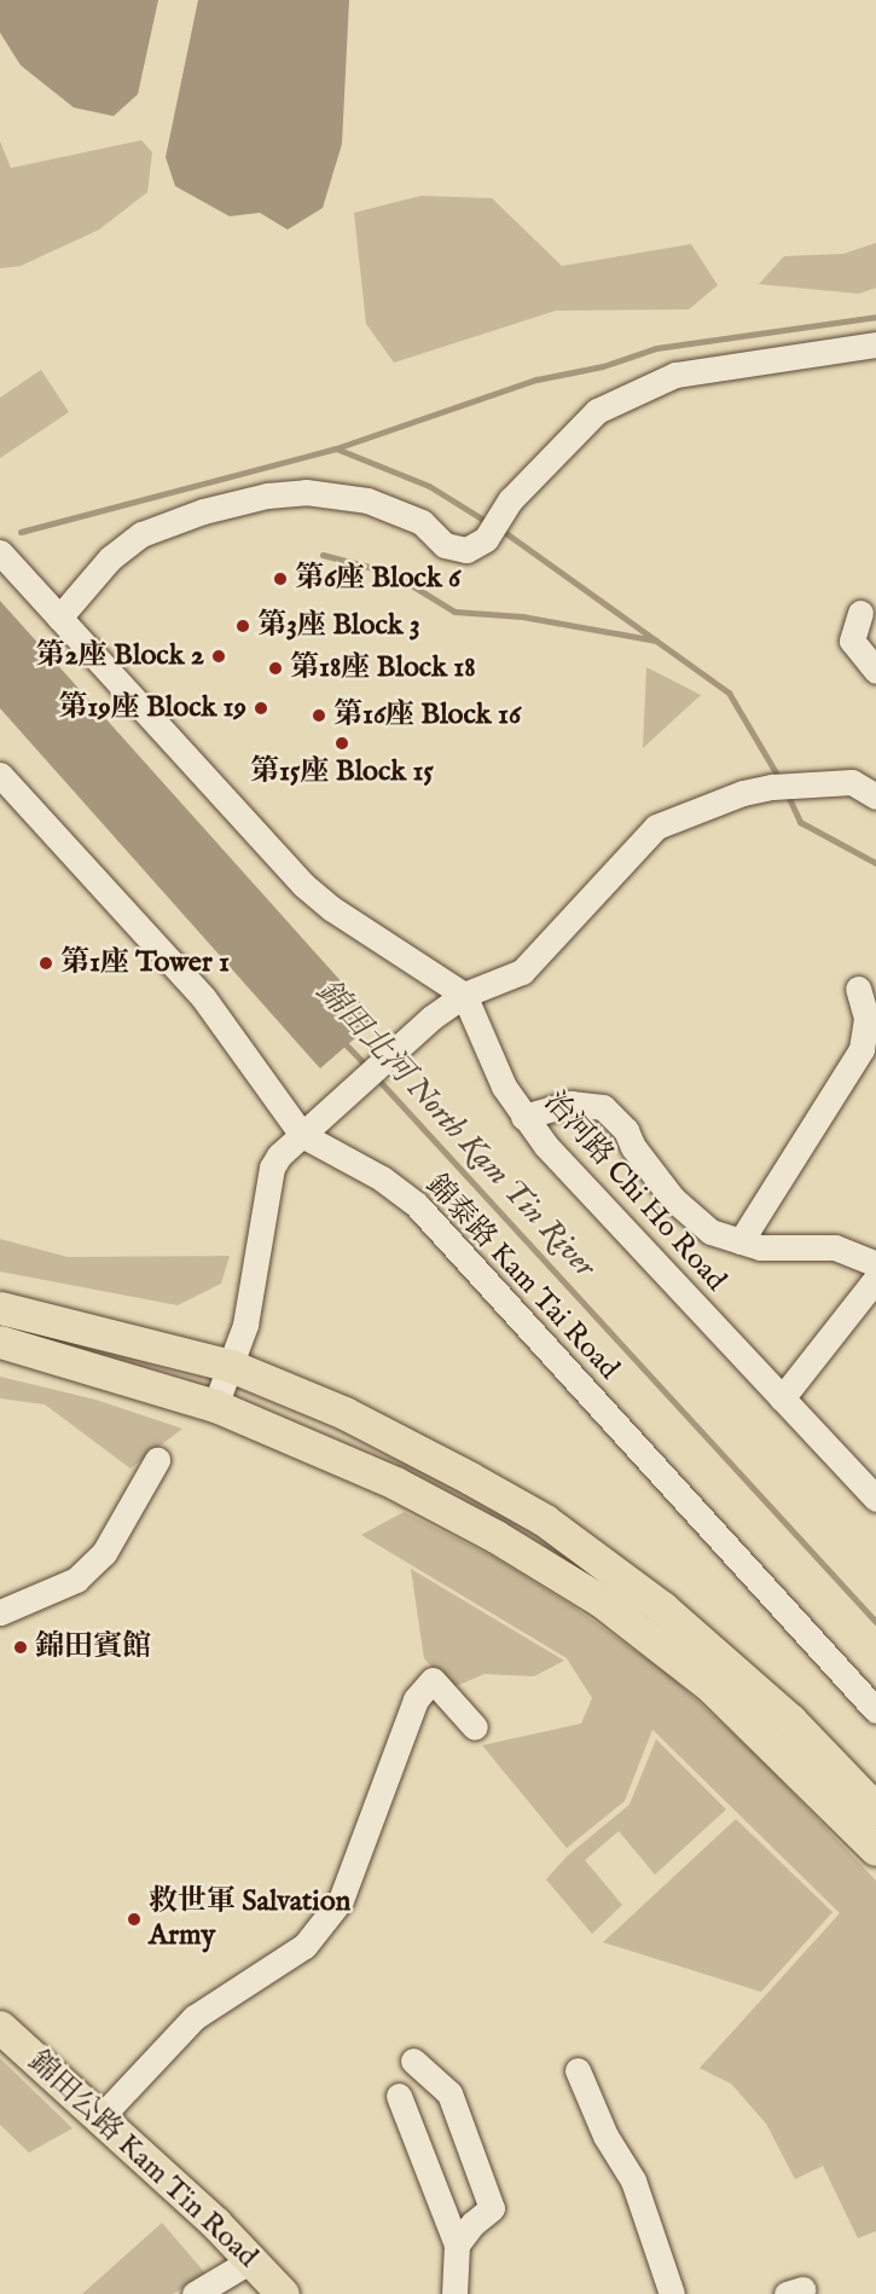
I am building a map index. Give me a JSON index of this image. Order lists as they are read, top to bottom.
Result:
{
  "streets": {
    "main road": ["錦田公路 Kam Tin Road"],
    "street": ["治河路 Chi Ho Road", "錦泰路 Kam Tai Road"]
  },
  "water": ["錦田北河 North Kam Tin River"],
  "places": [
    "第6座 Block 6",
    "第3座 Block 3",
    "第2座 Block 2",
    "第18座 Block 18",
    "第19座 Block 19",
    "第16座 Block 16",
    "第15座 Block 15",
    "第1座 Tower 1",
    "錦田賓館",
    "救世軍 Salvation Army"
  ]
}
